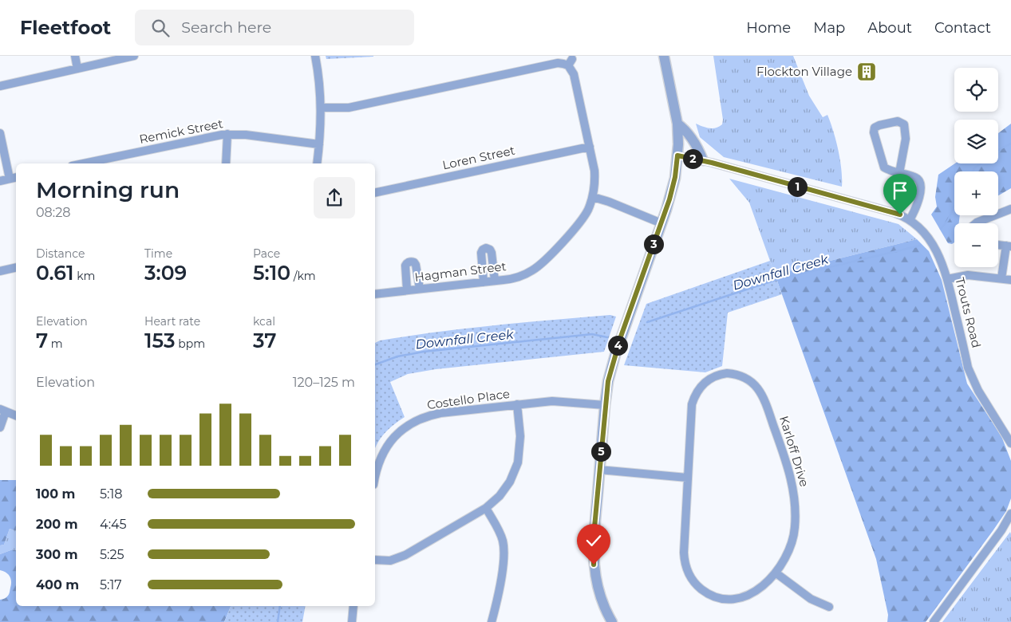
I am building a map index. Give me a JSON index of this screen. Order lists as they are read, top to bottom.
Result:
{
  "streets": {
    "street": [
      "Remick Street",
      "Loren Street",
      "Hagman Street",
      "Trouts Road",
      "Costello Place",
      "Karloff Drive"
    ]
  },
  "crossings": [
    ["Loren Street", "Hagman Street"]
  ],
  "water": ["Downfall Creek"],
  "places": {
    "building": ["Flockton Village"]
  },
  "page": {
    "header": "Fleetfoot",
    "search": "Search here",
    "nav": [
      "Home",
      "Map",
      "About",
      "Contact"
    ],
    "map_buttons": ["+", "−"],
    "pins": [
      "2",
      "1",
      "3",
      "4",
      "5"
    ],
    "heading": ["Morning run", "08:28"],
    "stats": [
      ["Distance", "0.61 km"],
      ["Time", "3:09"],
      ["Pace", "5:10 /km"],
      ["Elevation", "7 m"],
      ["Heart rate", "153 bpm"],
      ["kcal", "37"]
    ],
    "chart": ["Elevation", "120–125 m"],
    "list": [
      {
        "name": "100 m",
        "note": "5:18"
      },
      {
        "name": "200 m",
        "note": "4:45"
      },
      {
        "name": "300 m",
        "note": "5:25"
      },
      {
        "name": "400 m",
        "note": "5:17"
      }
    ]
  }
}
